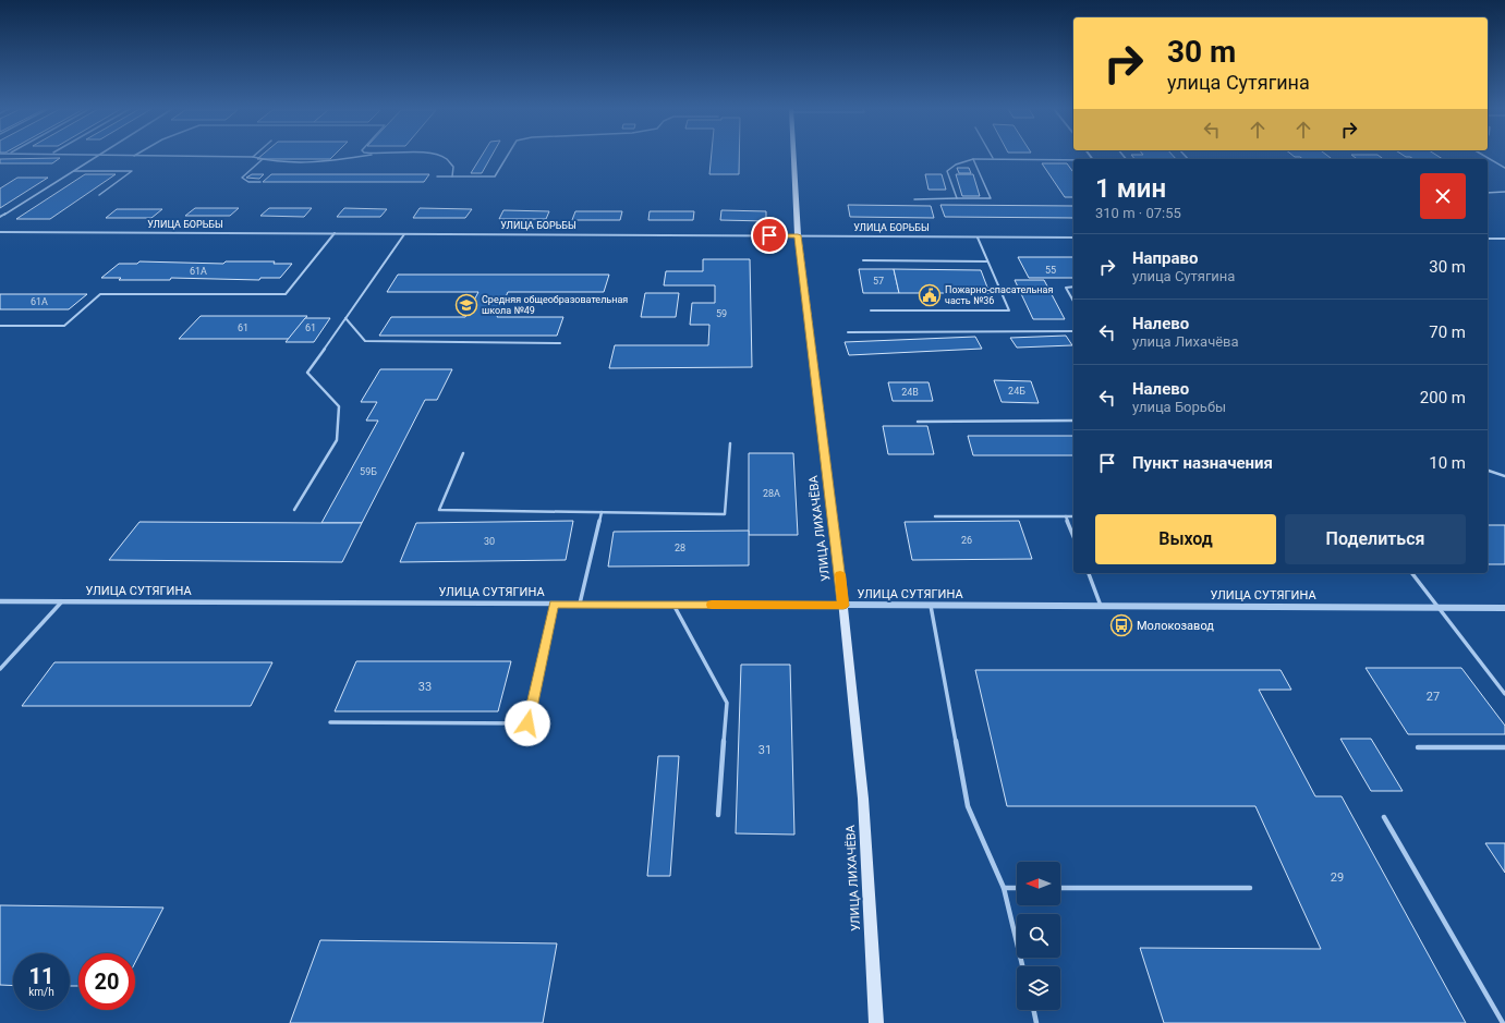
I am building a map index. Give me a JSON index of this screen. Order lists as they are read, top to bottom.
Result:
{
  "streets": {
    "main road": ["УЛИЦА ЛИХАЧЁВА"],
    "street": ["УЛИЦА БОРЬБЫ", "УЛИЦА СУТЯГИНА"]
  },
  "crossings": [
    ["УЛИЦА БОРЬБЫ", "УЛИЦА ЛИХАЧЁВА"],
    ["УЛИЦА ЛИХАЧЁВА", "УЛИЦА СУТЯГИНА"]
  ],
  "places": {
    "public building": ["Пожарно-спасательная часть №36"],
    "school or university": ["Средняя общеобразовательная школа №49"],
    "bus stop": ["Молокозавод"]
  },
  "house_numbers": [
    "55",
    "61А",
    "57",
    "61А",
    "59",
    "61",
    "61",
    "24Б",
    "24В",
    "59Б",
    "28А",
    "26",
    "30",
    "28",
    "33",
    "27",
    "31",
    "29"
  ],
  "north": "left",
  "page": {
    "turn": ["30 m", "улица Сутягина"],
    "heading": ["1 мин", "310 m · 07:55"],
    "list": [
      {
        "name": "Направо",
        "note": "улица Сутягина",
        "value": "30 m"
      },
      {
        "name": "Налево",
        "note": "улица Лихачёва",
        "value": "70 m"
      },
      {
        "name": "Налево",
        "note": "улица Борьбы",
        "value": "200 m"
      },
      {
        "name": "Пункт назначения",
        "value": "10 m"
      }
    ],
    "buttons": ["Выход", "Поделиться"],
    "speed": "11 km/h",
    "limit": "20"
  }
}
